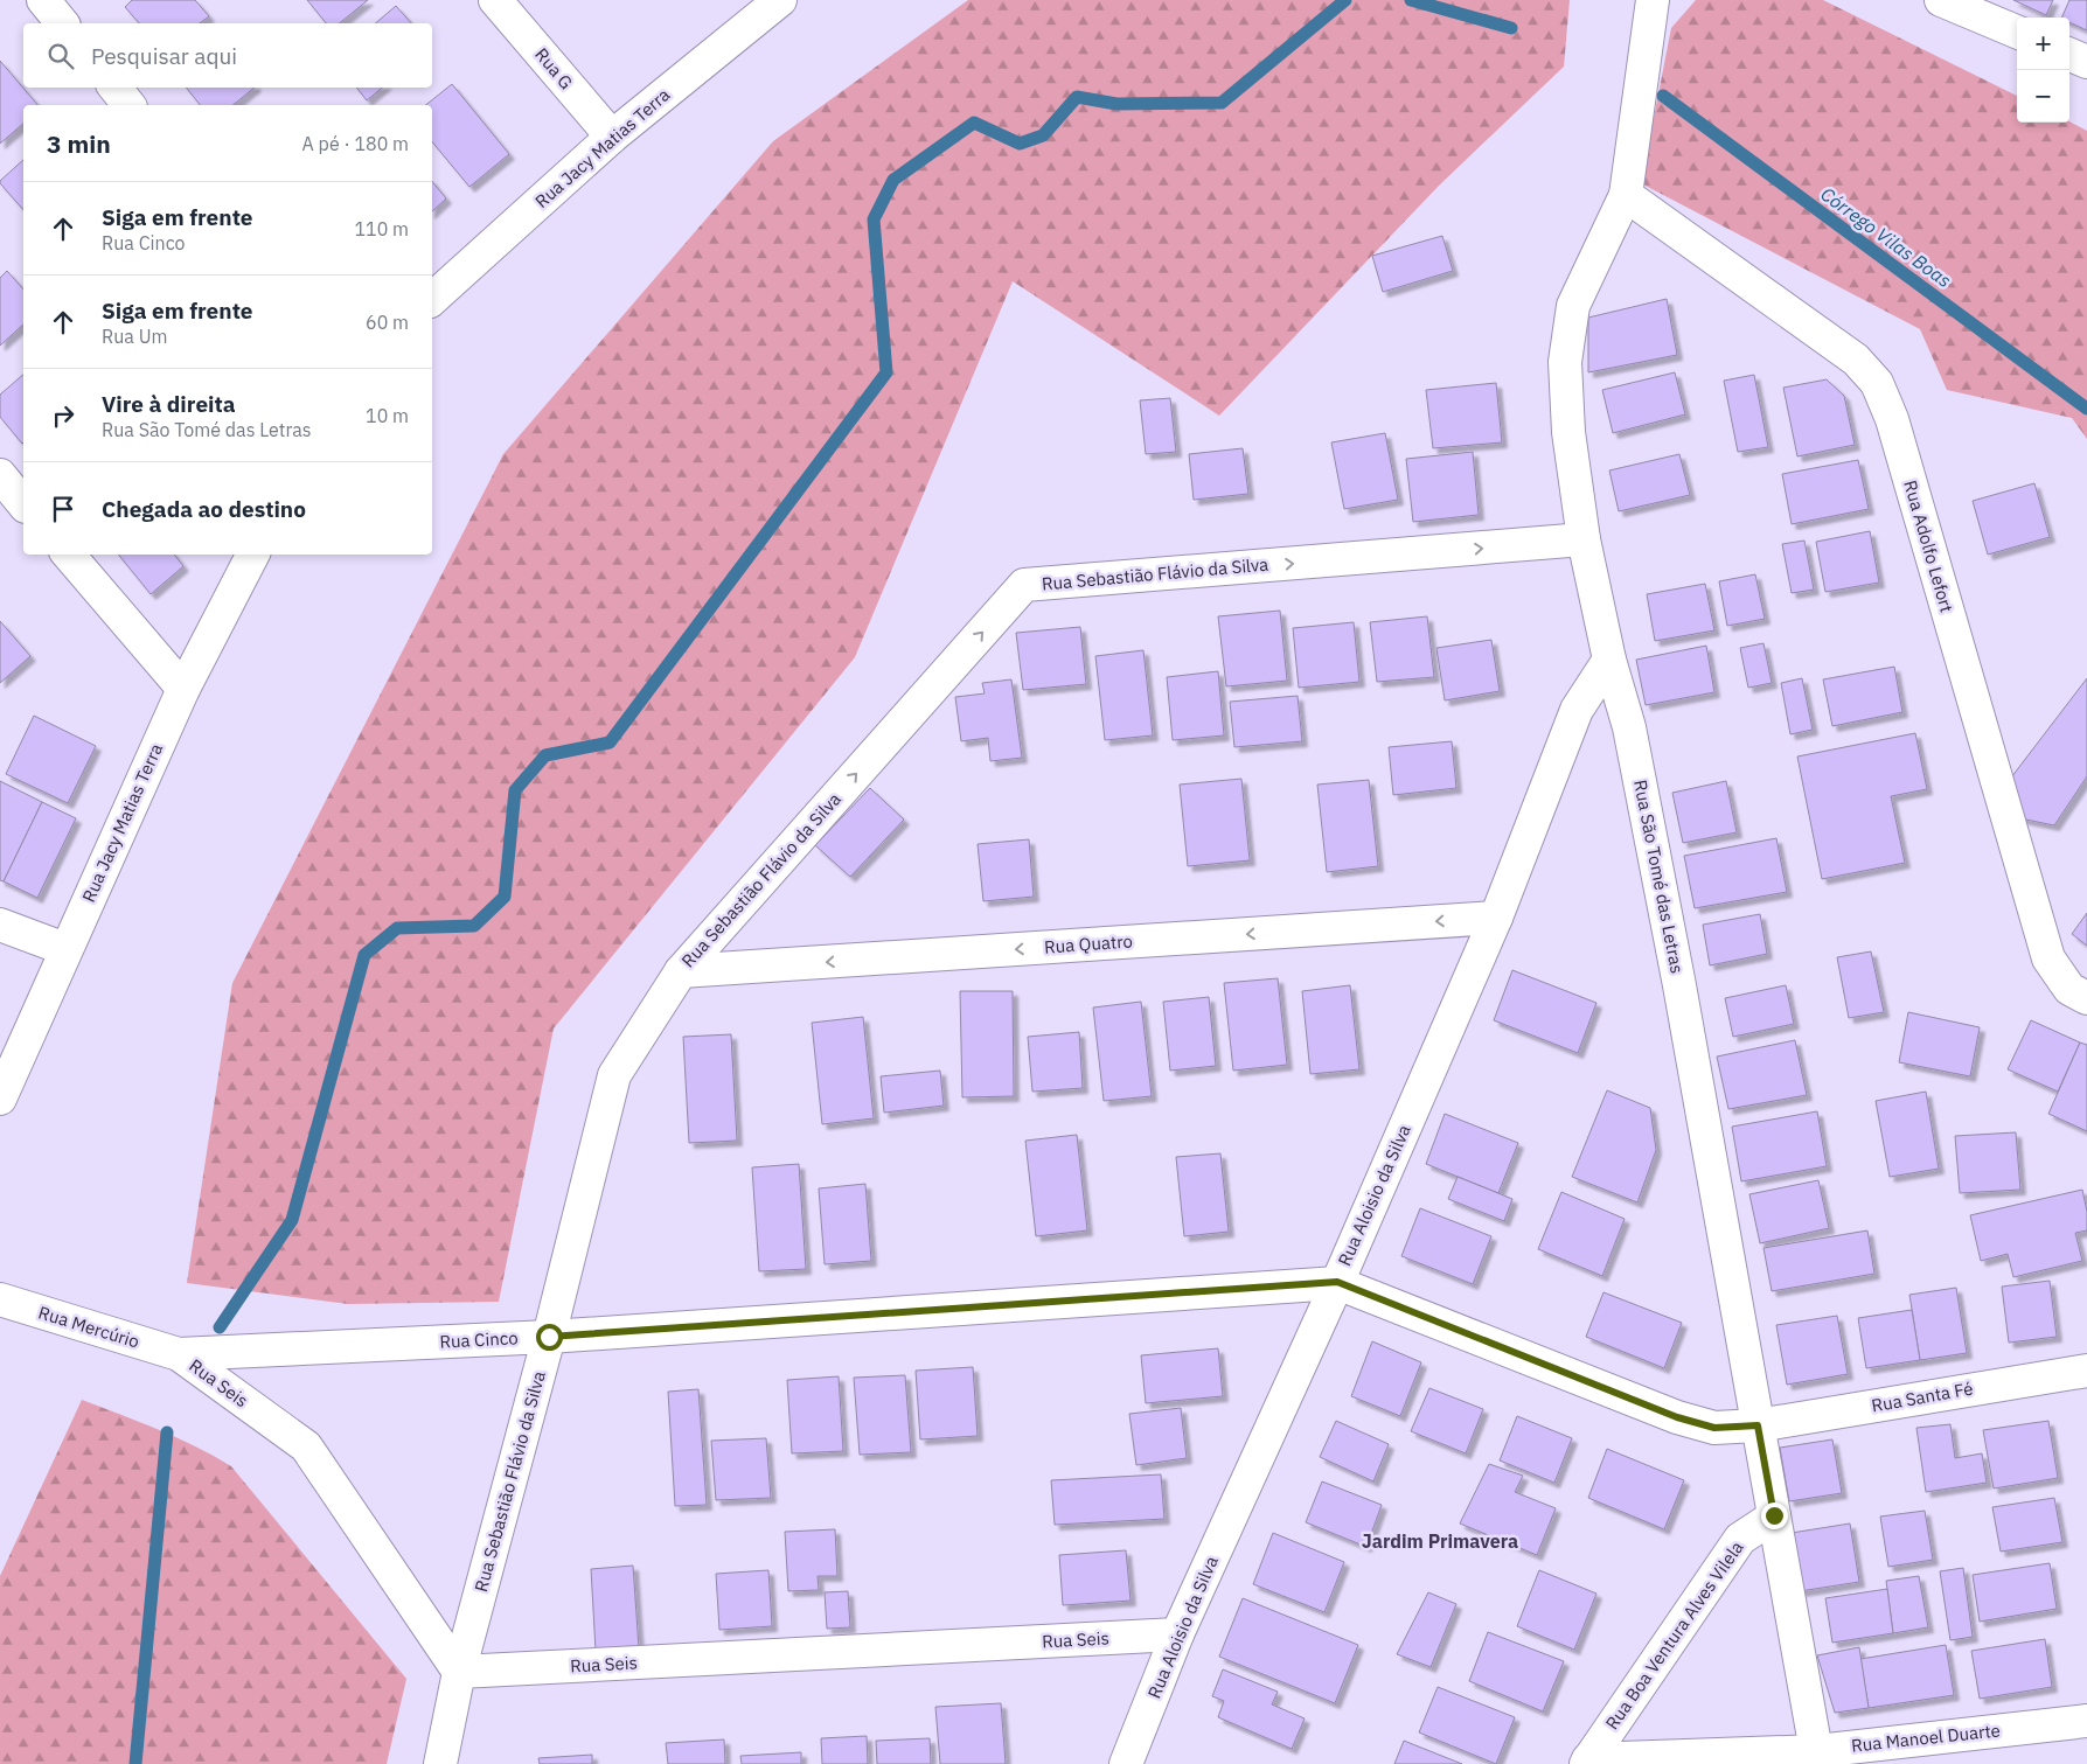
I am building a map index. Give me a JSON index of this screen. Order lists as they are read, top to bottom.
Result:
{
  "streets": {
    "street": [
      "Rua G",
      "Rua Jacy Matias Terra",
      "Rua Adolfo Lefort",
      "Rua Sebastião Flávio da Silva",
      "Rua São Tomé das Letras",
      "Rua Quatro",
      "Rua Aloisio da Silva",
      "Rua Mercúrio",
      "Rua Cinco",
      "Rua Seis",
      "Rua Santa Fé",
      "Rua Boa Ventura Alves Vilela",
      "Rua Manoel Duarte"
    ]
  },
  "crossings": [
    ["Rua G", "Rua Jacy Matias Terra"],
    ["Rua Adolfo Lefort", "Rua São Tomé das Letras"],
    ["Rua Sebastião Flávio da Silva", "Rua São Tomé das Letras"],
    ["Rua Sebastião Flávio da Silva", "Rua Quatro"],
    ["Rua Sebastião Flávio da Silva", "Rua Cinco"],
    ["Rua Sebastião Flávio da Silva", "Rua Seis"],
    ["Rua São Tomé das Letras", "Rua Aloisio da Silva"],
    ["Rua São Tomé das Letras", "Rua Santa Fé"],
    ["Rua São Tomé das Letras", "Rua Boa Ventura Alves Vilela"],
    ["Rua São Tomé das Letras", "Rua Manoel Duarte"],
    ["Rua Quatro", "Rua Aloisio da Silva"],
    ["Rua Aloisio da Silva", "Rua Cinco"],
    ["Rua Aloisio da Silva", "Rua Seis"],
    ["Rua Aloisio da Silva", "Rua Santa Fé"],
    ["Rua Mercúrio", "Rua Cinco"],
    ["Rua Mercúrio", "Rua Seis"],
    ["Rua Cinco", "Rua Seis"],
    ["Rua Cinco", "Rua Santa Fé"],
    ["Rua Boa Ventura Alves Vilela", "Rua Manoel Duarte"]
  ],
  "one_way": ["Rua Sebastião Flávio da Silva", "Rua Quatro"],
  "districts": ["Jardim Primavera"],
  "water": ["Córrego Vilas Boas"],
  "page": {
    "map_buttons": ["+", "−"],
    "search": "Pesquisar aqui",
    "heading": ["3 min", "A pé · 180 m"],
    "list": [
      ["Siga em frente", "Rua Cinco", "110 m"],
      ["Siga em frente", "Rua Um", "60 m"],
      ["Vire à direita", "Rua São Tomé das Letras", "10 m"],
      "Chegada ao destino"
    ]
  }
}
